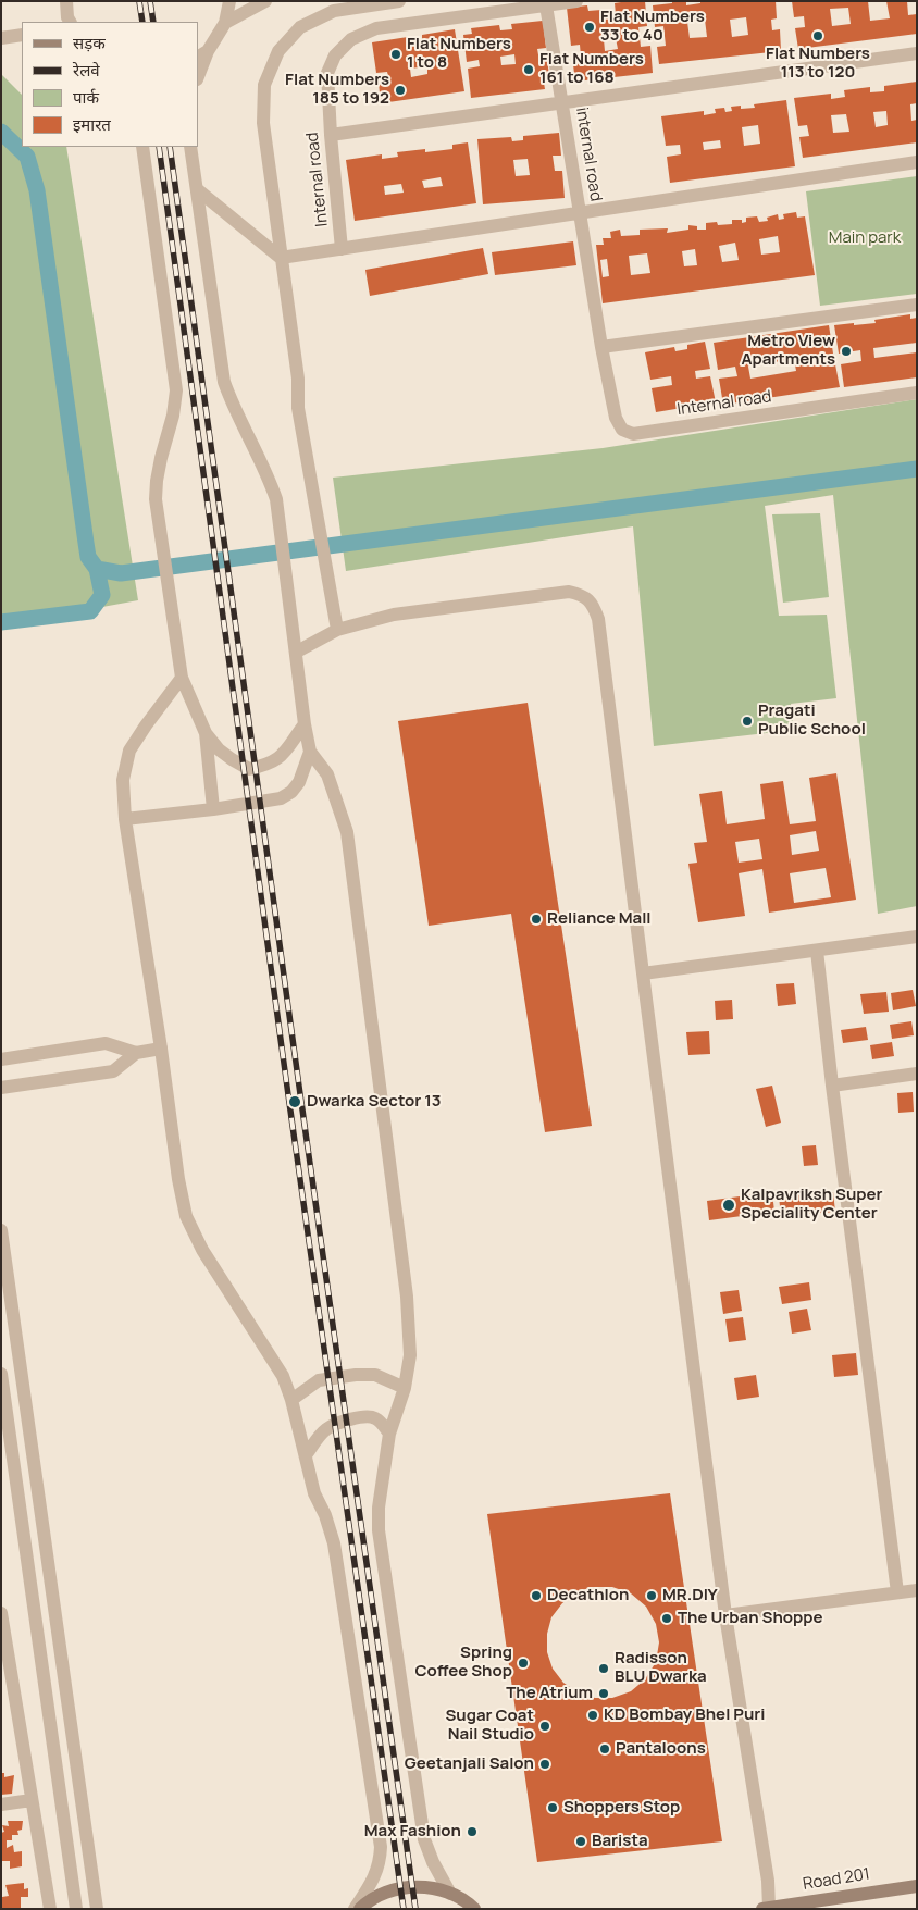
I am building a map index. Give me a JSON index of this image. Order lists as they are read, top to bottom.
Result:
{
  "streets": {
    "main road": ["Road 201"],
    "street": ["internal road", "Internal road"]
  },
  "crossings": [
    ["internal road", "Internal road"]
  ],
  "parks": ["Main park"],
  "places": [
    "Flat Numbers 33 to 40",
    "Flat Numbers 113 to 120",
    "Flat Numbers 1 to 8",
    "Flat Numbers 161 to 168",
    "Flat Numbers 185 to 192",
    "Metro View Apartments",
    "Pragati Public School",
    "Reliance Mall",
    "Dwarka Sector 13",
    "Kalpavriksh Super Speciality Center",
    "Decathlon",
    "MR.DIY",
    "The Urban Shoppe",
    "Spring Coffee Shop",
    "Radisson BLU Dwarka",
    "The Atrium",
    "KD Bombay Bhel Puri",
    "Sugar Coat Nail Studio",
    "Pantaloons",
    "Geetanjali Salon",
    "Shoppers Stop",
    "Max Fashion",
    "Barista"
  ],
  "legend": [
    "सड़क",
    "रेलवे",
    "पार्क",
    "इमारत"
  ]
}
